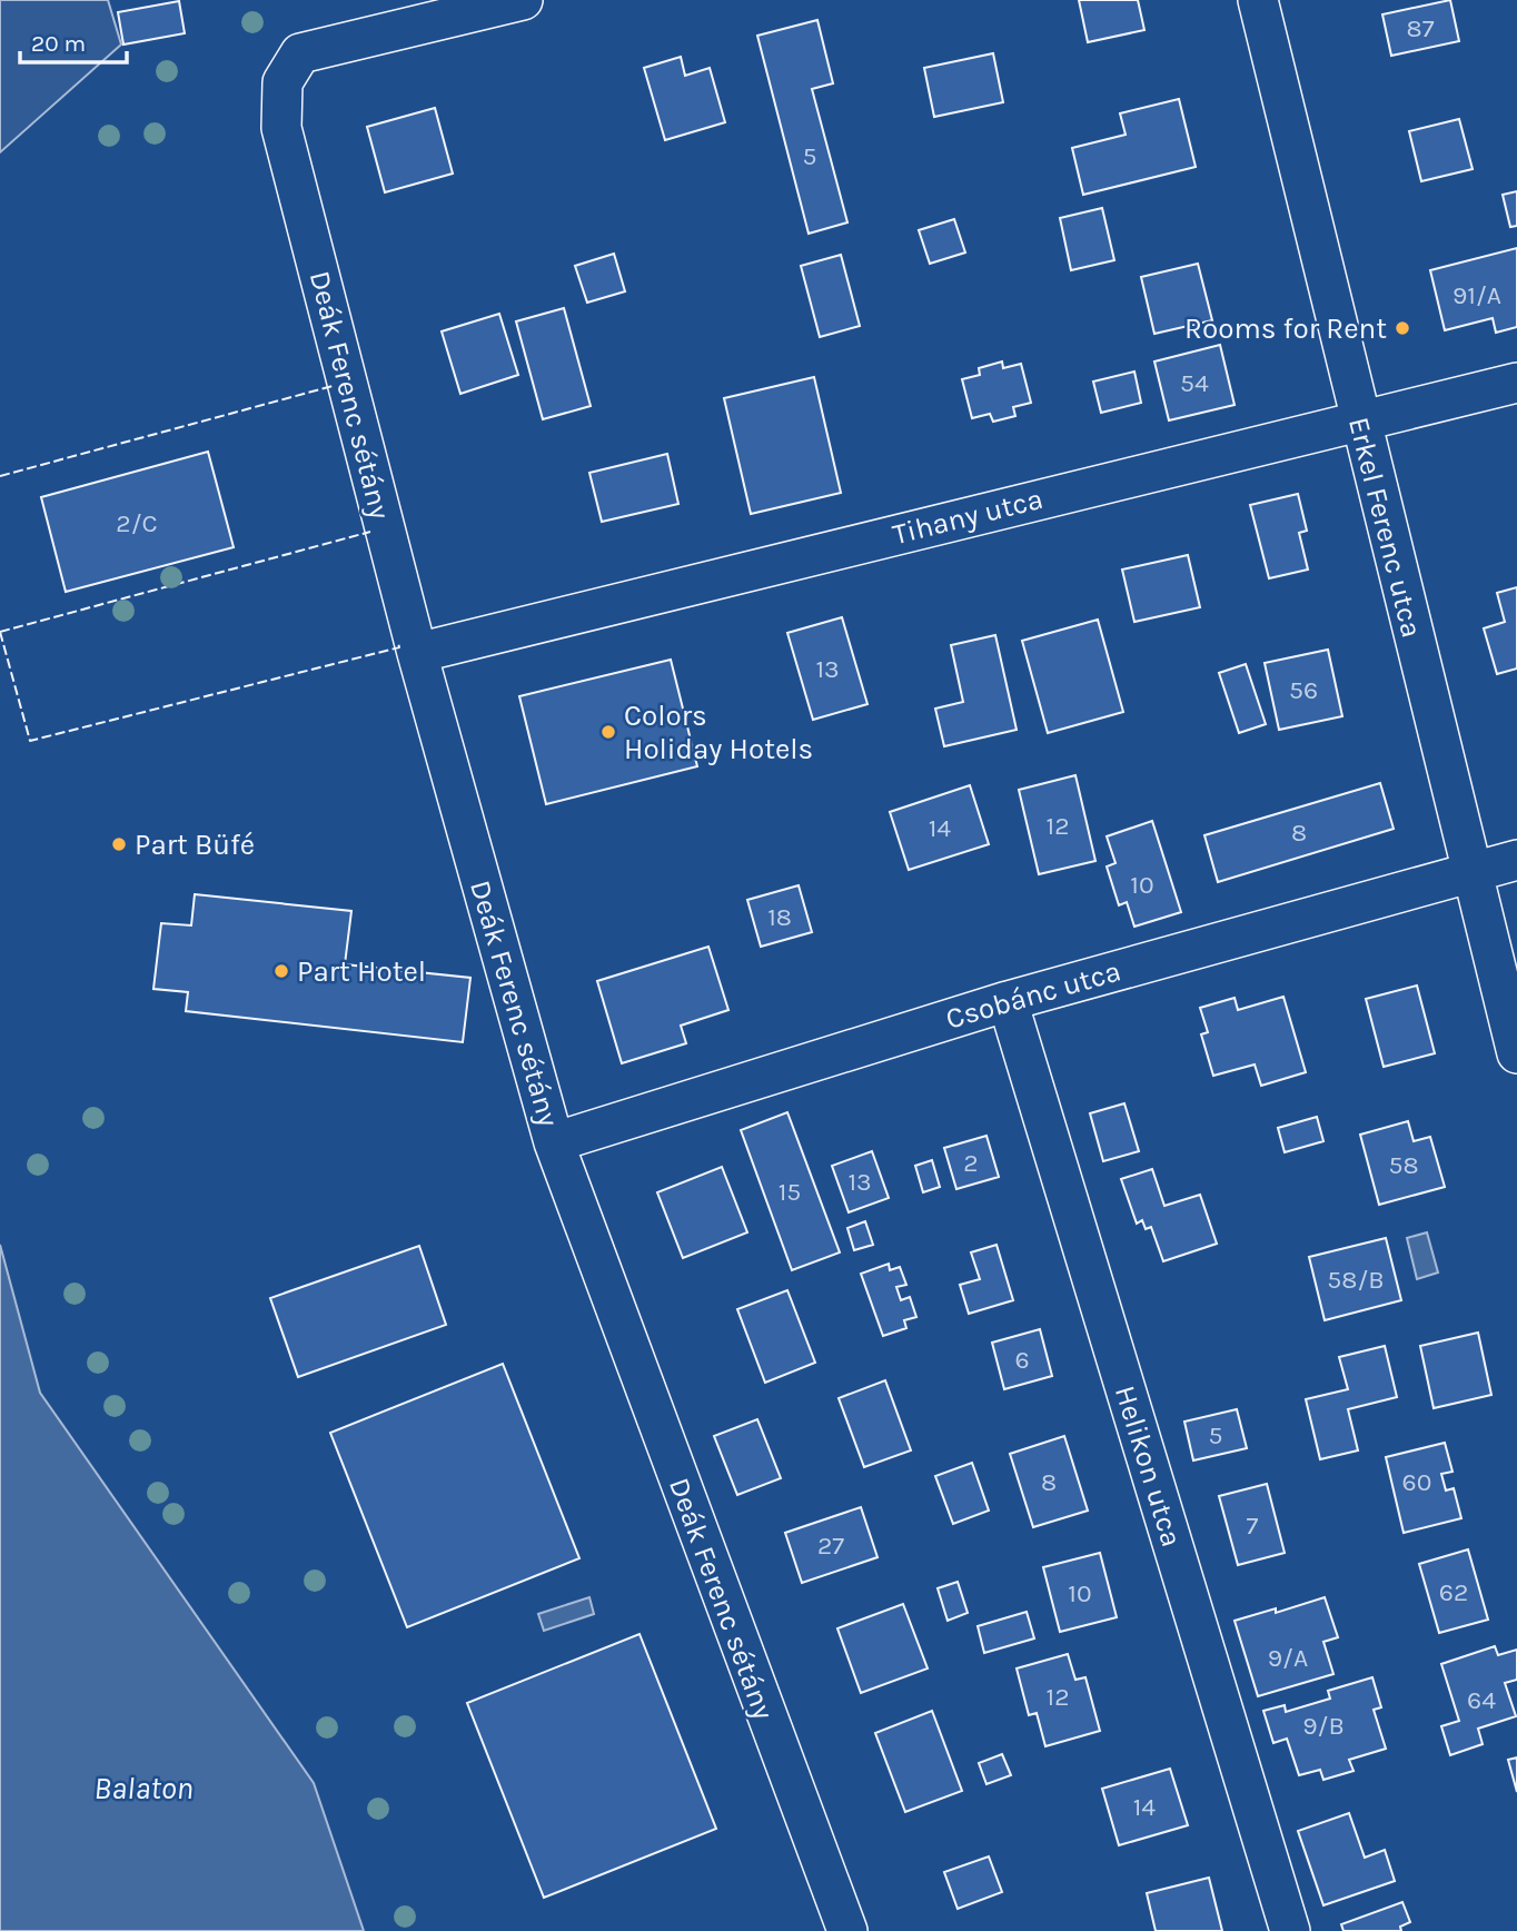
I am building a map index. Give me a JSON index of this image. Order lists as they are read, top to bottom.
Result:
{
  "streets": {
    "street": [
      "Deák Ferenc sétány",
      "Tihany utca",
      "Erkel Ferenc utca",
      "Csobánc utca",
      "Helikon utca"
    ]
  },
  "crossings": [
    ["Deák Ferenc sétány", "Tihany utca"],
    ["Deák Ferenc sétány", "Csobánc utca"],
    ["Tihany utca", "Erkel Ferenc utca"],
    ["Erkel Ferenc utca", "Csobánc utca"],
    ["Csobánc utca", "Helikon utca"]
  ],
  "water": ["Balaton"],
  "places": [
    "Rooms for Rent",
    "Colors Holiday Hotels",
    "Part Büfé",
    "Part Hotel"
  ],
  "house_numbers": [
    "87",
    "5",
    "91/A",
    "54",
    "2/C",
    "13",
    "56",
    "12",
    "14",
    "8",
    "10",
    "18",
    "2",
    "58",
    "13",
    "15",
    "58/B",
    "6",
    "5",
    "8",
    "60",
    "7",
    "27",
    "62",
    "10",
    "9/A",
    "12",
    "64",
    "9/B",
    "14"
  ],
  "scale_bar": "20 m"
}
